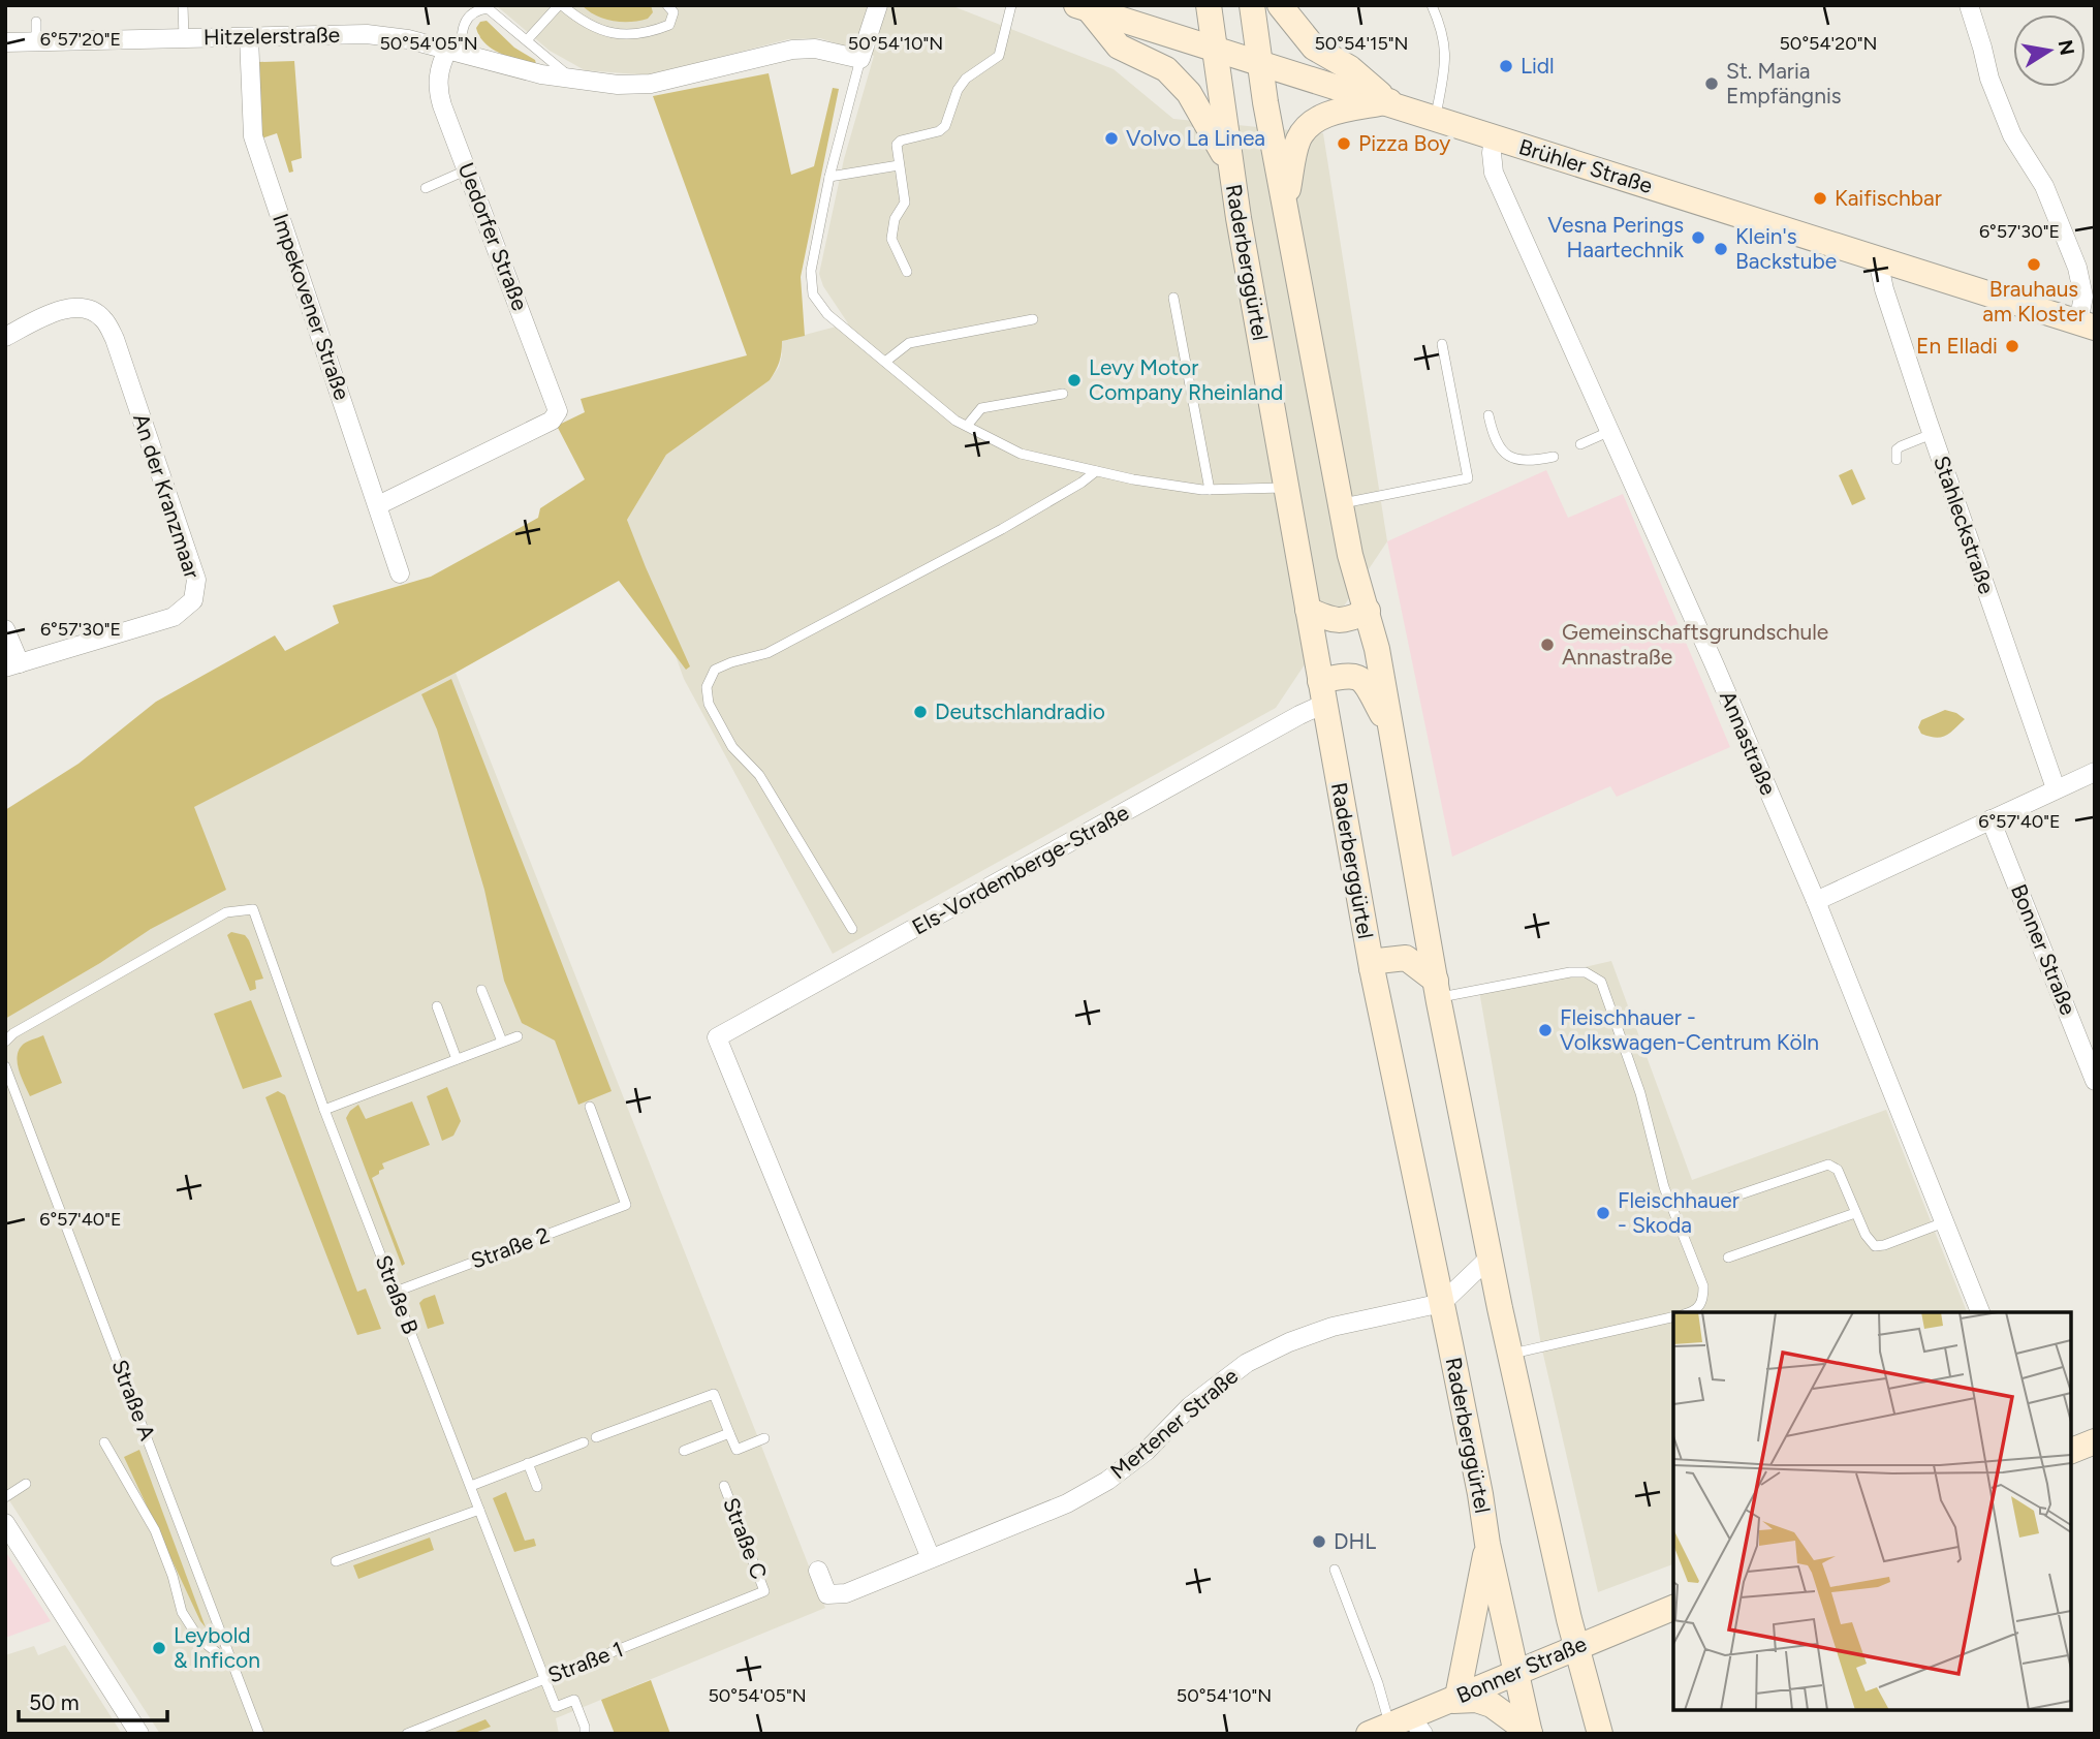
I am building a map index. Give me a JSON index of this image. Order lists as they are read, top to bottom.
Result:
{
  "streets": {
    "main road": ["Brühler Straße", "Raderberggürtel", "Bonner Straße"],
    "street": [
      "Hitzelerstraße",
      "Uedorfer Straße",
      "Impekovener Straße",
      "An der Kranzmaar",
      "Stahleckstraße",
      "Annastraße",
      "Els-Vordemberge-Straße",
      "Mertener Straße"
    ],
    "lane": [
      "Straße 2",
      "Straße B",
      "Straße A",
      "Straße C",
      "Straße 1"
    ]
  },
  "crossings": [
    ["Hitzelerstraße", "Uedorfer Straße"],
    ["Hitzelerstraße", "Impekovener Straße"],
    ["Brühler Straße", "Raderberggürtel"],
    ["Brühler Straße", "Stahleckstraße"],
    ["Brühler Straße", "Annastraße"],
    ["Uedorfer Straße", "Impekovener Straße"],
    ["Raderberggürtel", "Els-Vordemberge-Straße"],
    ["Raderberggürtel", "Bonner Straße"],
    ["Raderberggürtel", "Mertener Straße"],
    ["Els-Vordemberge-Straße", "Mertener Straße"],
    ["Straße 2", "Straße B"],
    ["Straße B", "Straße 1"],
    ["Straße C", "Straße 1"]
  ],
  "places": [
    "Lidl",
    "St. Maria Empfängnis",
    "Volvo La Linea",
    "Pizza Boy",
    "Kaifischbar",
    "Vesna Perings Haartechnik",
    "Klein's Backstube",
    "Brauhaus am Kloster",
    "En Elladi",
    "Levy Motor Company Rheinland",
    "Gemeinschaftsgrundschule Annastraße",
    "Deutschlandradio",
    "Fleischhauer - Volkswagen-Centrum Köln",
    "Fleischhauer - Skoda",
    "DHL",
    "Leybold & Inficon"
  ],
  "scale_bar": "50 m",
  "north": "right",
  "coordinates": [
    "6°57'20\"E",
    "50°54'05\"N",
    "50°54'10\"N",
    "50°54'15\"N",
    "50°54'20\"N",
    "6°57'30\"E",
    "6°57'40\"E"
  ]
}
